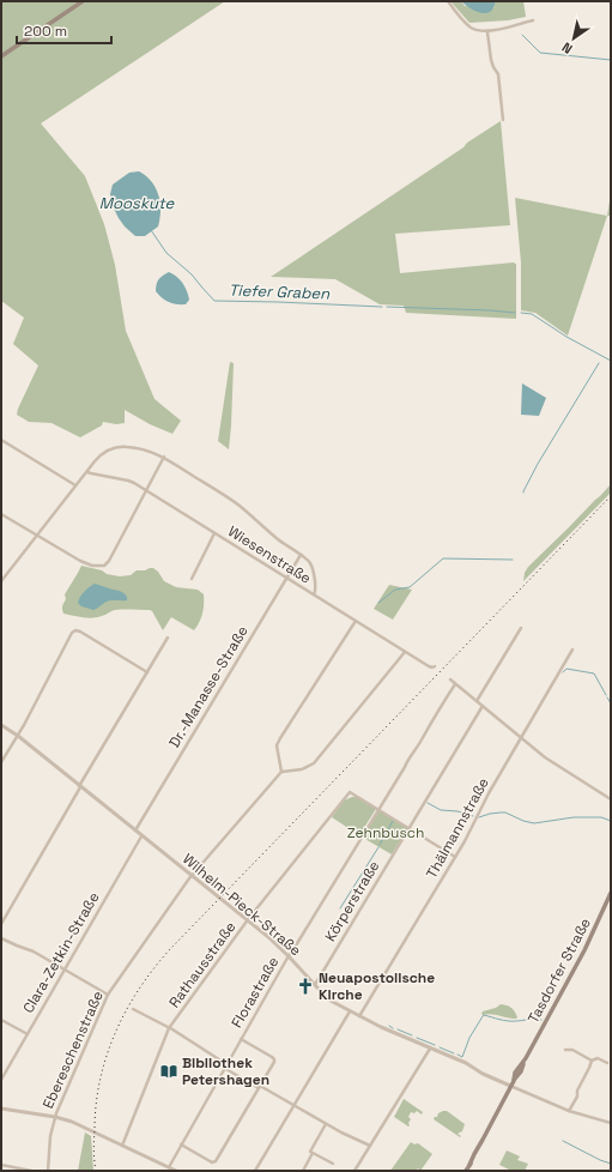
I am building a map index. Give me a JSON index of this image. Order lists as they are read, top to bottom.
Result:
{
  "streets": {
    "main road": ["Tasdorfer Straße"],
    "street": [
      "Wiesenstraße",
      "Dr.-Manasse-Straße",
      "Thälmannstraße",
      "Körperstraße",
      "Wilhelm-Pieck-Straße",
      "Clara-Zetkin-Straße",
      "Rathausstraße",
      "Florastraße",
      "Ebereschenstraße"
    ]
  },
  "crossings": [
    ["Wiesenstraße", "Dr.-Manasse-Straße"],
    ["Dr.-Manasse-Straße", "Wilhelm-Pieck-Straße"],
    ["Thälmannstraße", "Wilhelm-Pieck-Straße"],
    ["Körperstraße", "Wilhelm-Pieck-Straße"],
    ["Wilhelm-Pieck-Straße", "Clara-Zetkin-Straße"],
    ["Wilhelm-Pieck-Straße", "Rathausstraße"],
    ["Wilhelm-Pieck-Straße", "Tasdorfer Straße"],
    ["Wilhelm-Pieck-Straße", "Florastraße"],
    ["Wilhelm-Pieck-Straße", "Ebereschenstraße"],
    ["Rathausstraße", "Florastraße"]
  ],
  "water": ["Mooskute", "Tiefer Graben"],
  "parks": ["Zehnbusch"],
  "places": {
    "church": ["Neuapostolische Kirche"],
    "library": ["Bibliothek Petershagen"]
  },
  "scale_bar": "200 m",
  "north": "bottom left"
}
